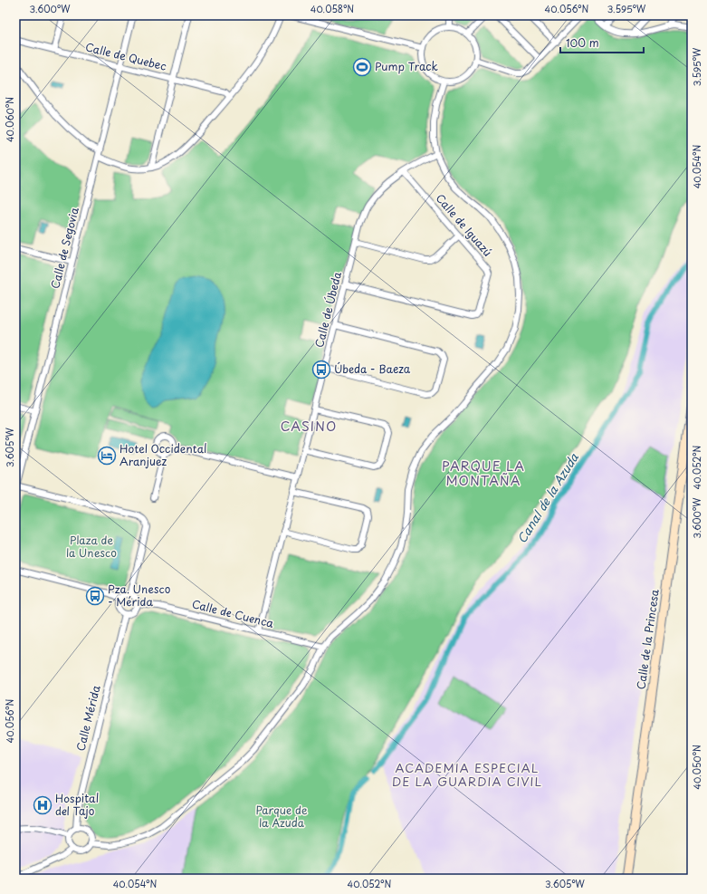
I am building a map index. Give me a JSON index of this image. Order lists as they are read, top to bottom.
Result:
{
  "streets": {
    "street": [
      "Calle de Quebec",
      "Calle de Iguazú",
      "Calle de Segovia",
      "Calle de Úbeda",
      "Calle de Cuenca",
      "Calle de la Princesa",
      "Calle Mérida"
    ]
  },
  "crossings": [
    ["Calle de Quebec", "Calle de Segovia"],
    ["Calle de Iguazú", "Calle de Úbeda"],
    ["Calle de Úbeda", "Calle de Cuenca"],
    ["Calle de Cuenca", "Calle Mérida"]
  ],
  "districts": ["CASINO", "PARQUE LA MONTAÑA", "ACADEMIA ESPECIAL DE LA GUARDIA CIVIL"],
  "water": ["Canal de la Azuda"],
  "parks": ["Plaza de la Unesco", "Parque de la Azuda"],
  "places": {
    "sports": ["Pump Track"],
    "bus stop": ["Úbeda - Baeza", "Pza. Unesco - Mérida"],
    "hotel": ["Hotel Occidental Aranjuez"],
    "hospital": ["Hospital del Tajo"]
  },
  "scale_bar": "100 m",
  "coordinates": [
    "3.600°W",
    "40.058°N",
    "40.056°N",
    "3.595°W",
    "40.060°N",
    "40.054°N",
    "3.605°W",
    "40.052°N",
    "40.050°N"
  ]
}
